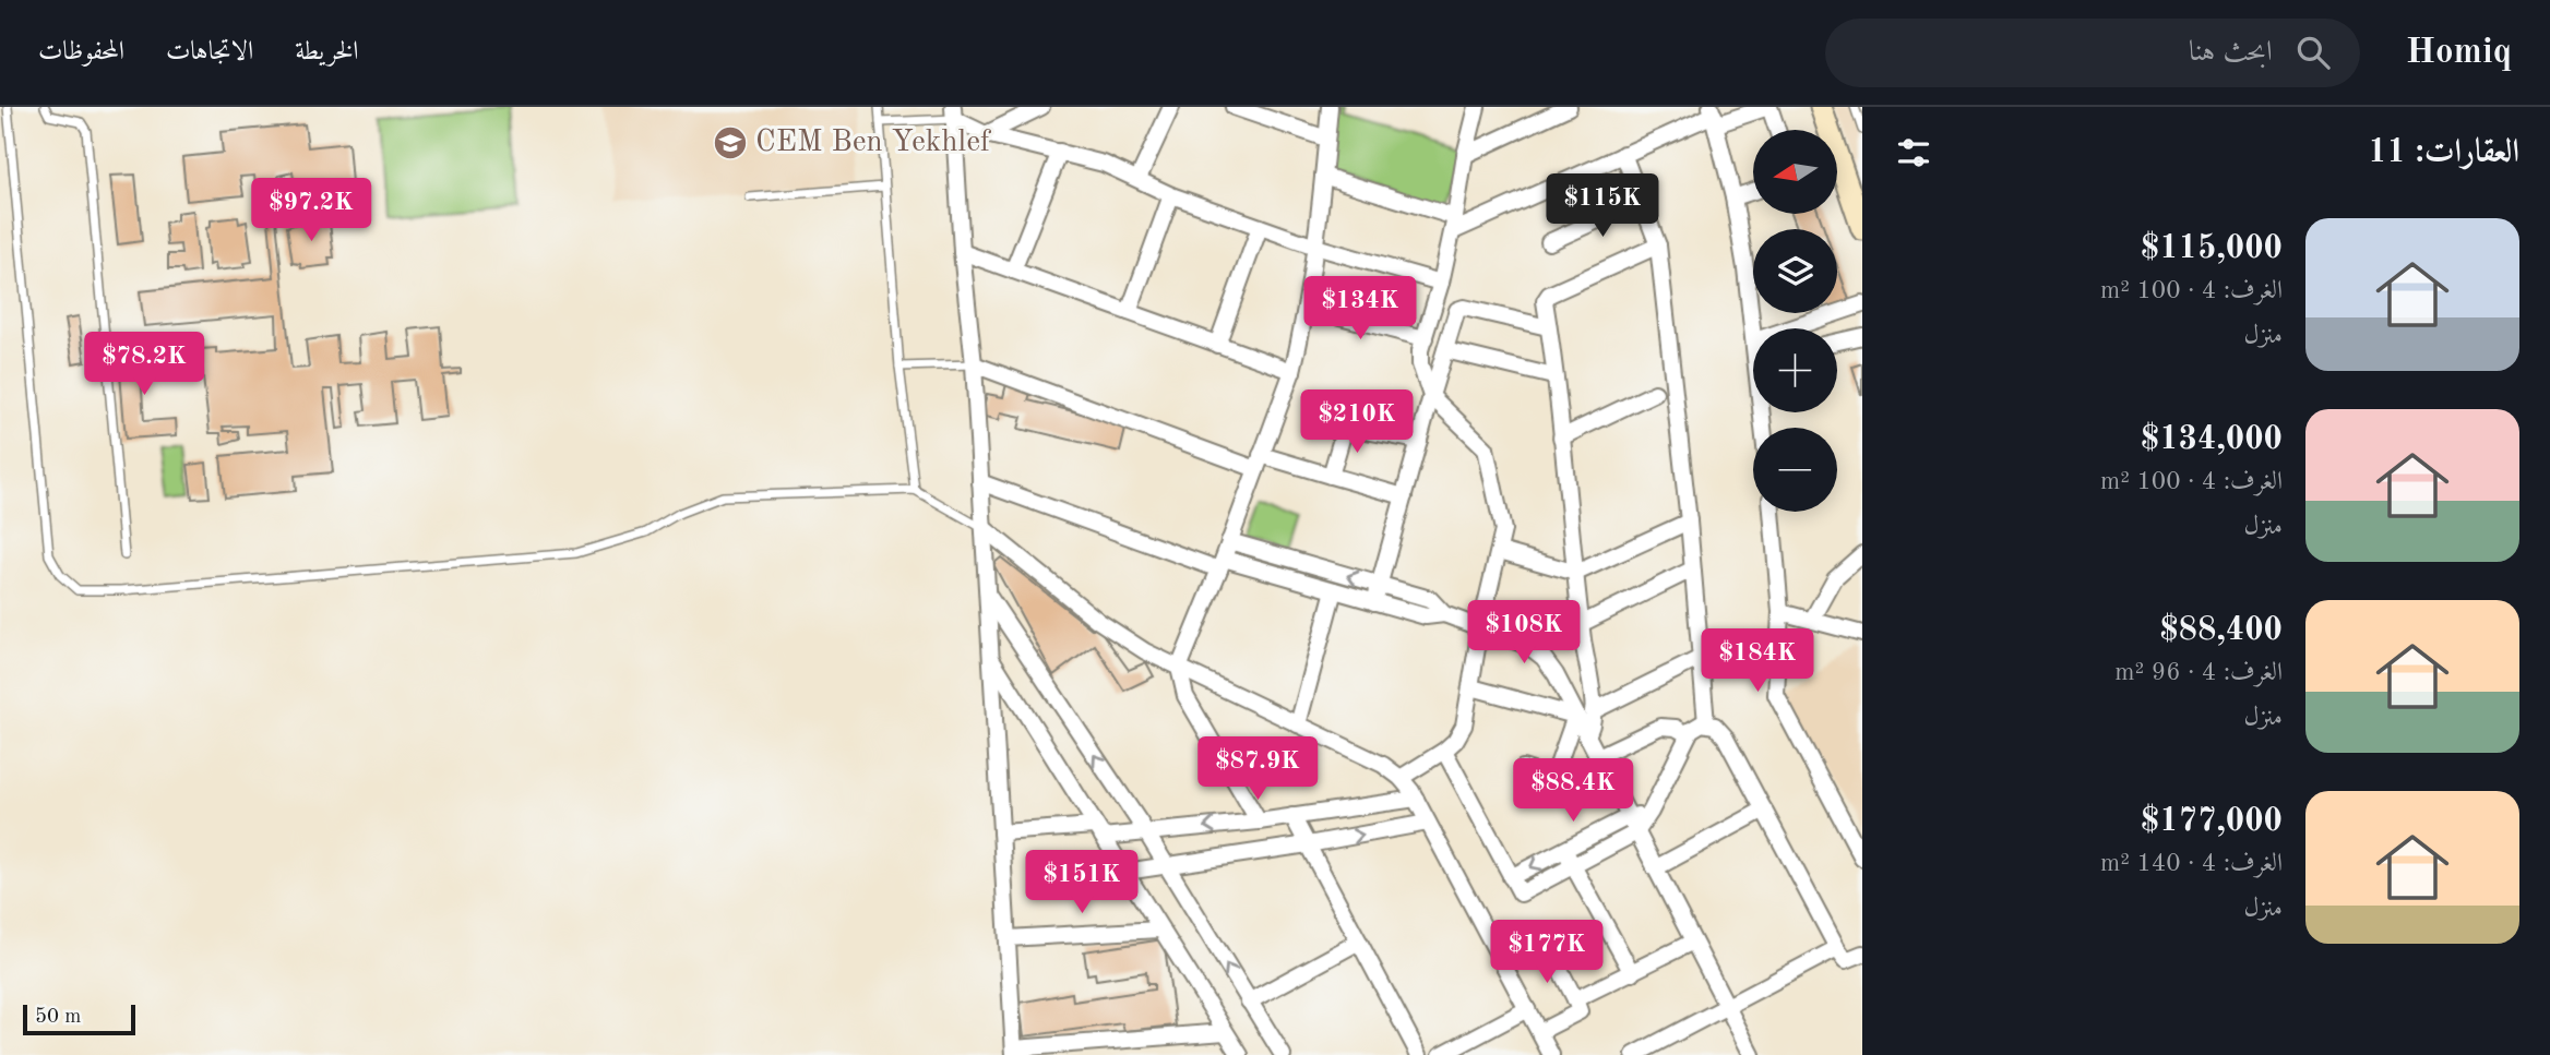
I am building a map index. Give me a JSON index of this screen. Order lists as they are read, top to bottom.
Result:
{
  "places": {
    "school or university": ["CEM Ben Yekhlef"]
  },
  "scale_bar": "50 m",
  "north": "left",
  "page": {
    "header": "Homiq",
    "search": "ابحث هنا",
    "nav": ["الخريطة", "الاتجاهات", "المحفوظات"],
    "heading": "العقارات: 11",
    "map_buttons": ["+", "−"],
    "price": [
      "$115K",
      "$97.2K",
      "$134K",
      "$78.2K",
      "$210K",
      "$108K",
      "$184K",
      "$87.9K",
      "$88.4K",
      "$151K",
      "$177K"
    ],
    "list": [
      {
        "name": "$115,000",
        "note": "الغرف: 4 · 100 m² · منزل"
      },
      {
        "name": "$134,000",
        "note": "الغرف: 4 · 100 m² · منزل"
      },
      {
        "name": "$88,400",
        "note": "الغرف: 4 · 96 m² · منزل"
      },
      {
        "name": "$177,000",
        "note": "الغرف: 4 · 140 m² · منزل"
      }
    ],
    "scale": "50 m"
  }
}
